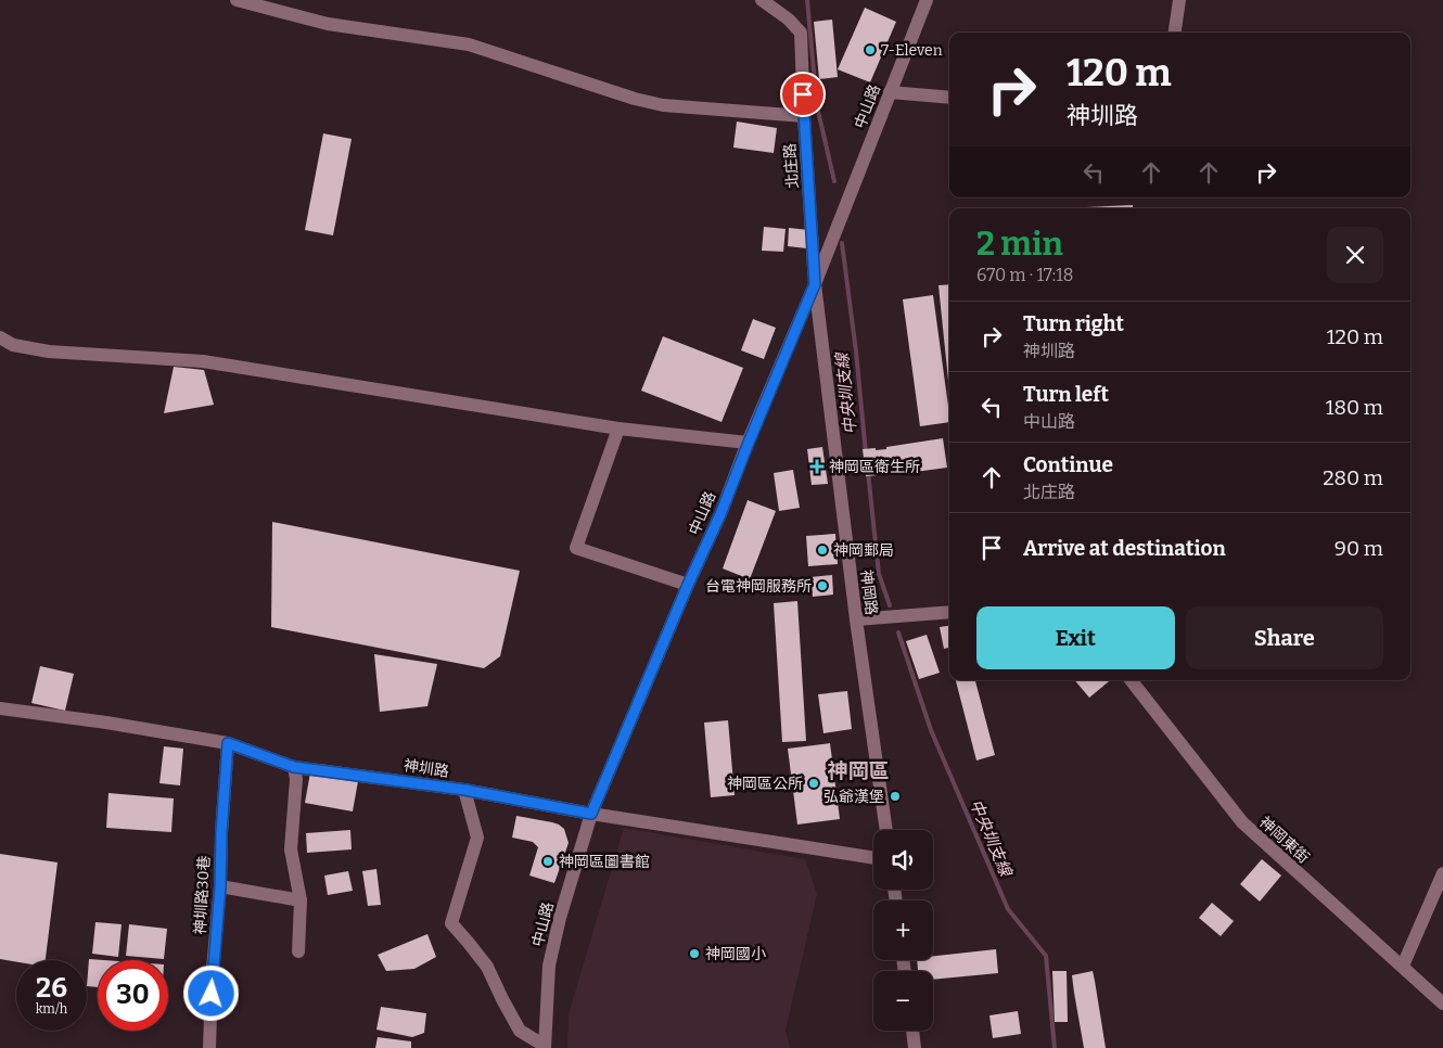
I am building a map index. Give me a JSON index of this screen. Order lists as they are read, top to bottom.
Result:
{
  "streets": {
    "street": [
      "中山路",
      "北庄路",
      "神岡路",
      "神圳路",
      "神岡東街",
      "神圳路30巷"
    ]
  },
  "crossings": [
    ["中山路", "北庄路"],
    ["中山路", "神岡路"],
    ["中山路", "神圳路"],
    ["北庄路", "神岡路"],
    ["神圳路", "神圳路30巷"]
  ],
  "districts": ["神岡區"],
  "water": ["中央圳支線"],
  "places": {
    "other": [
      "7-Eleven",
      "神岡郵局",
      "台電神岡服務所",
      "神岡區公所",
      "弘爺漢堡",
      "神岡區圖書館",
      "神岡國小"
    ],
    "health": ["神岡區衛生所"]
  },
  "page": {
    "turn": ["120 m", "神圳路"],
    "heading": ["2 min", "670 m · 17:18"],
    "list": [
      {
        "name": "Turn right",
        "note": "神圳路",
        "value": "120 m"
      },
      {
        "name": "Turn left",
        "note": "中山路",
        "value": "180 m"
      },
      {
        "name": "Continue",
        "note": "北庄路",
        "value": "280 m"
      },
      {
        "name": "Arrive at destination",
        "value": "90 m"
      }
    ],
    "buttons": ["Exit", "Share"],
    "map_buttons": ["+", "−"],
    "speed": "26 km/h",
    "limit": "30"
  }
}
